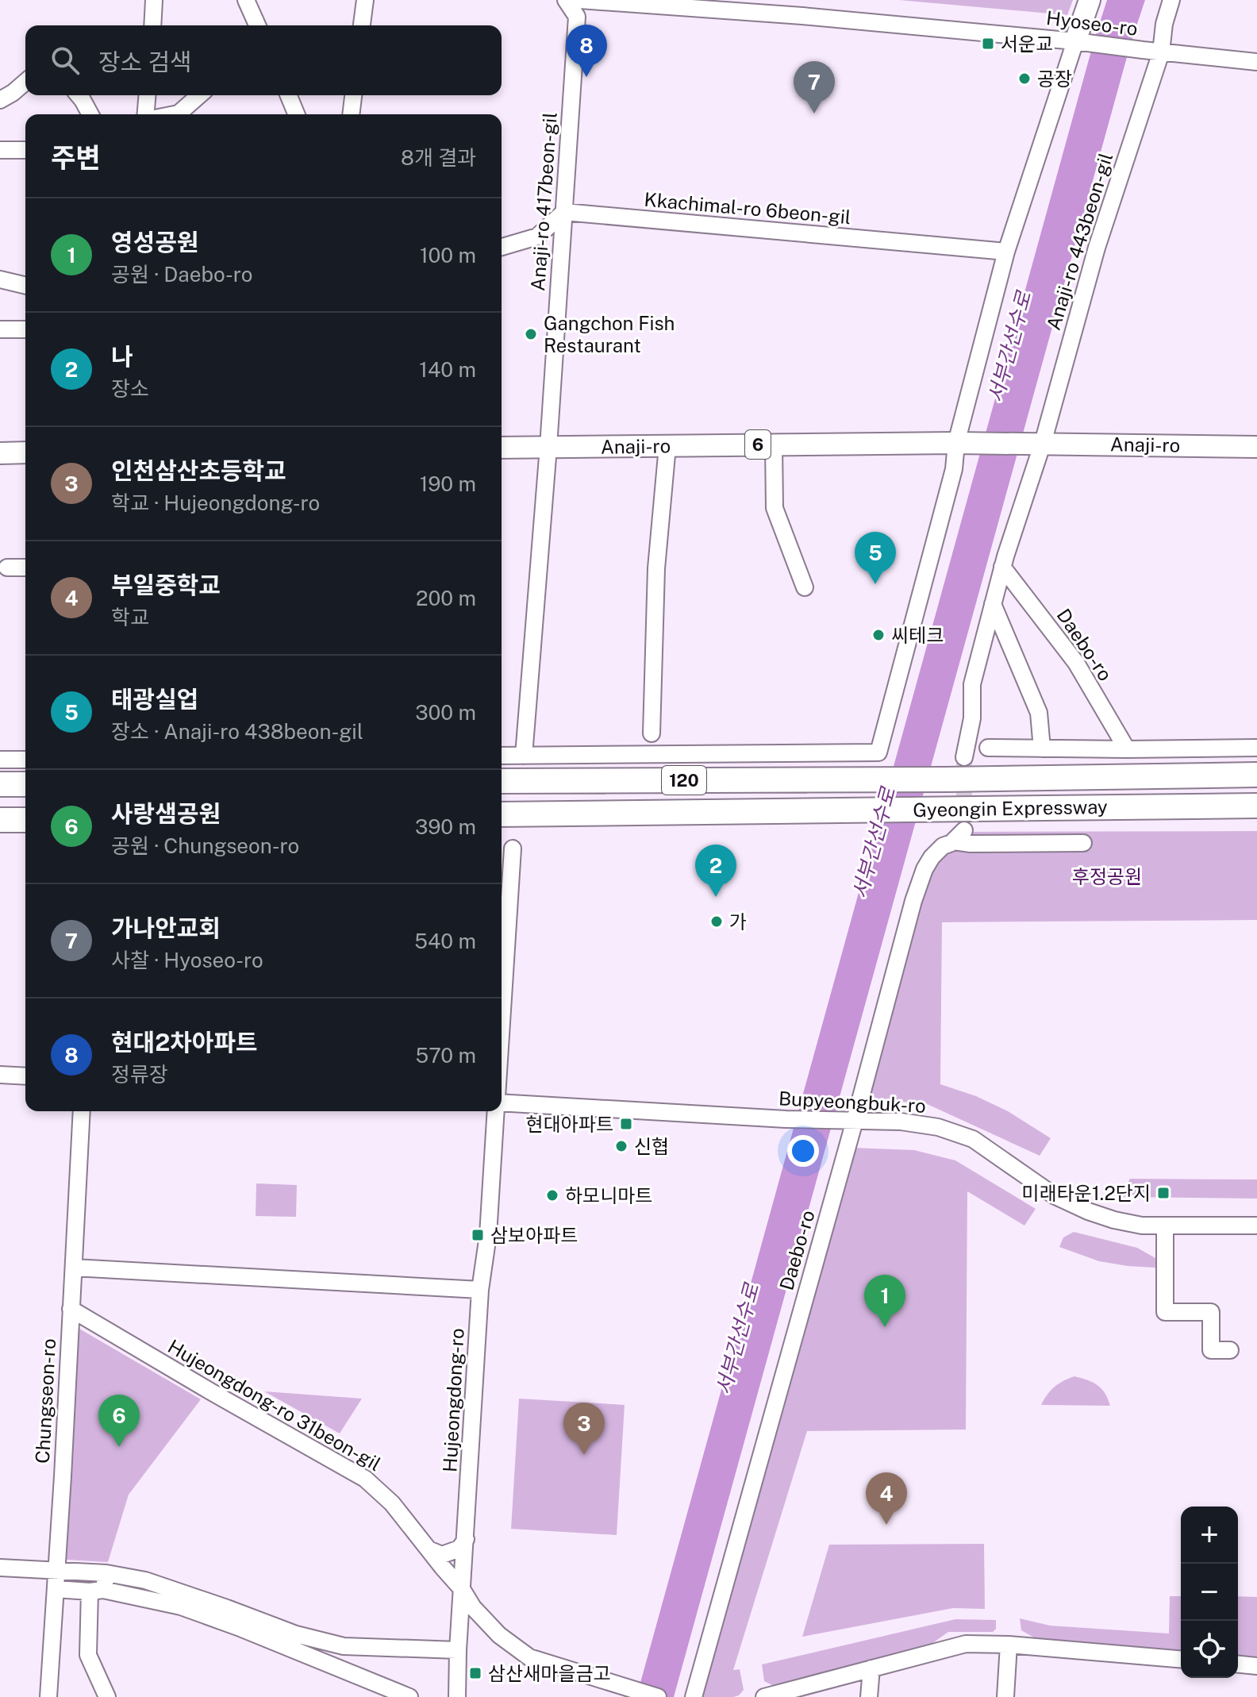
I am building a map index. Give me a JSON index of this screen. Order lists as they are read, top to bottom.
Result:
{
  "streets": {
    "highway": ["120", "Gyeongin Expressway"],
    "main road": ["6", "Anaji-ro"],
    "street": [
      "Hyoseo-ro",
      "Anaji-ro 417beon-gil",
      "Kkachimal-ro 6beon-gil",
      "Anaji-ro 443beon-gil",
      "Daebo-ro",
      "Bupyeongbuk-ro",
      "Hujeongdong-ro",
      "Chungseon-ro",
      "Hujeongdong-ro 31beon-gil"
    ]
  },
  "crossings": [
    ["Hyoseo-ro", "Anaji-ro 443beon-gil"],
    ["Anaji-ro 417beon-gil", "Kkachimal-ro 6beon-gil"],
    ["Anaji-ro 417beon-gil", "Anaji-ro"],
    ["Anaji-ro 443beon-gil", "6"],
    ["Anaji-ro 443beon-gil", "Anaji-ro"],
    ["6", "Anaji-ro"],
    ["Daebo-ro", "Bupyeongbuk-ro"],
    ["Hujeongdong-ro", "Hujeongdong-ro 31beon-gil"],
    ["Chungseon-ro", "Hujeongdong-ro 31beon-gil"]
  ],
  "water": ["서부간선수로"],
  "parks": ["후정공원"],
  "places": {
    "transit": [
      "서운교",
      "현대아파트",
      "미래타운1.2단지",
      "삼보아파트",
      "삼산새마을금고"
    ],
    "other": [
      "공장",
      "Gangchon Fish Restaurant",
      "씨테크",
      "가",
      "신협",
      "하모니마트"
    ]
  },
  "page": {
    "pins": [
      "8",
      "7",
      "5",
      "2",
      "1",
      "6",
      "3",
      "4"
    ],
    "search": "장소 검색",
    "heading": ["주변", "8개 결과"],
    "list": [
      {
        "mark": "1",
        "name": "영성공원",
        "note": "공원 · Daebo-ro",
        "value": "100 m"
      },
      {
        "mark": "2",
        "name": "나",
        "note": "장소",
        "value": "140 m"
      },
      {
        "mark": "3",
        "name": "인천삼산초등학교",
        "note": "학교 · Hujeongdong-ro",
        "value": "190 m"
      },
      {
        "mark": "4",
        "name": "부일중학교",
        "note": "학교",
        "value": "200 m"
      },
      {
        "mark": "5",
        "name": "태광실업",
        "note": "장소 · Anaji-ro 438beon-gil",
        "value": "300 m"
      },
      {
        "mark": "6",
        "name": "사랑샘공원",
        "note": "공원 · Chungseon-ro",
        "value": "390 m"
      },
      {
        "mark": "7",
        "name": "가나안교회",
        "note": "사찰 · Hyoseo-ro",
        "value": "540 m"
      },
      {
        "mark": "8",
        "name": "현대2차아파트",
        "note": "정류장",
        "value": "570 m"
      }
    ],
    "map_buttons": ["+", "−"]
  }
}
